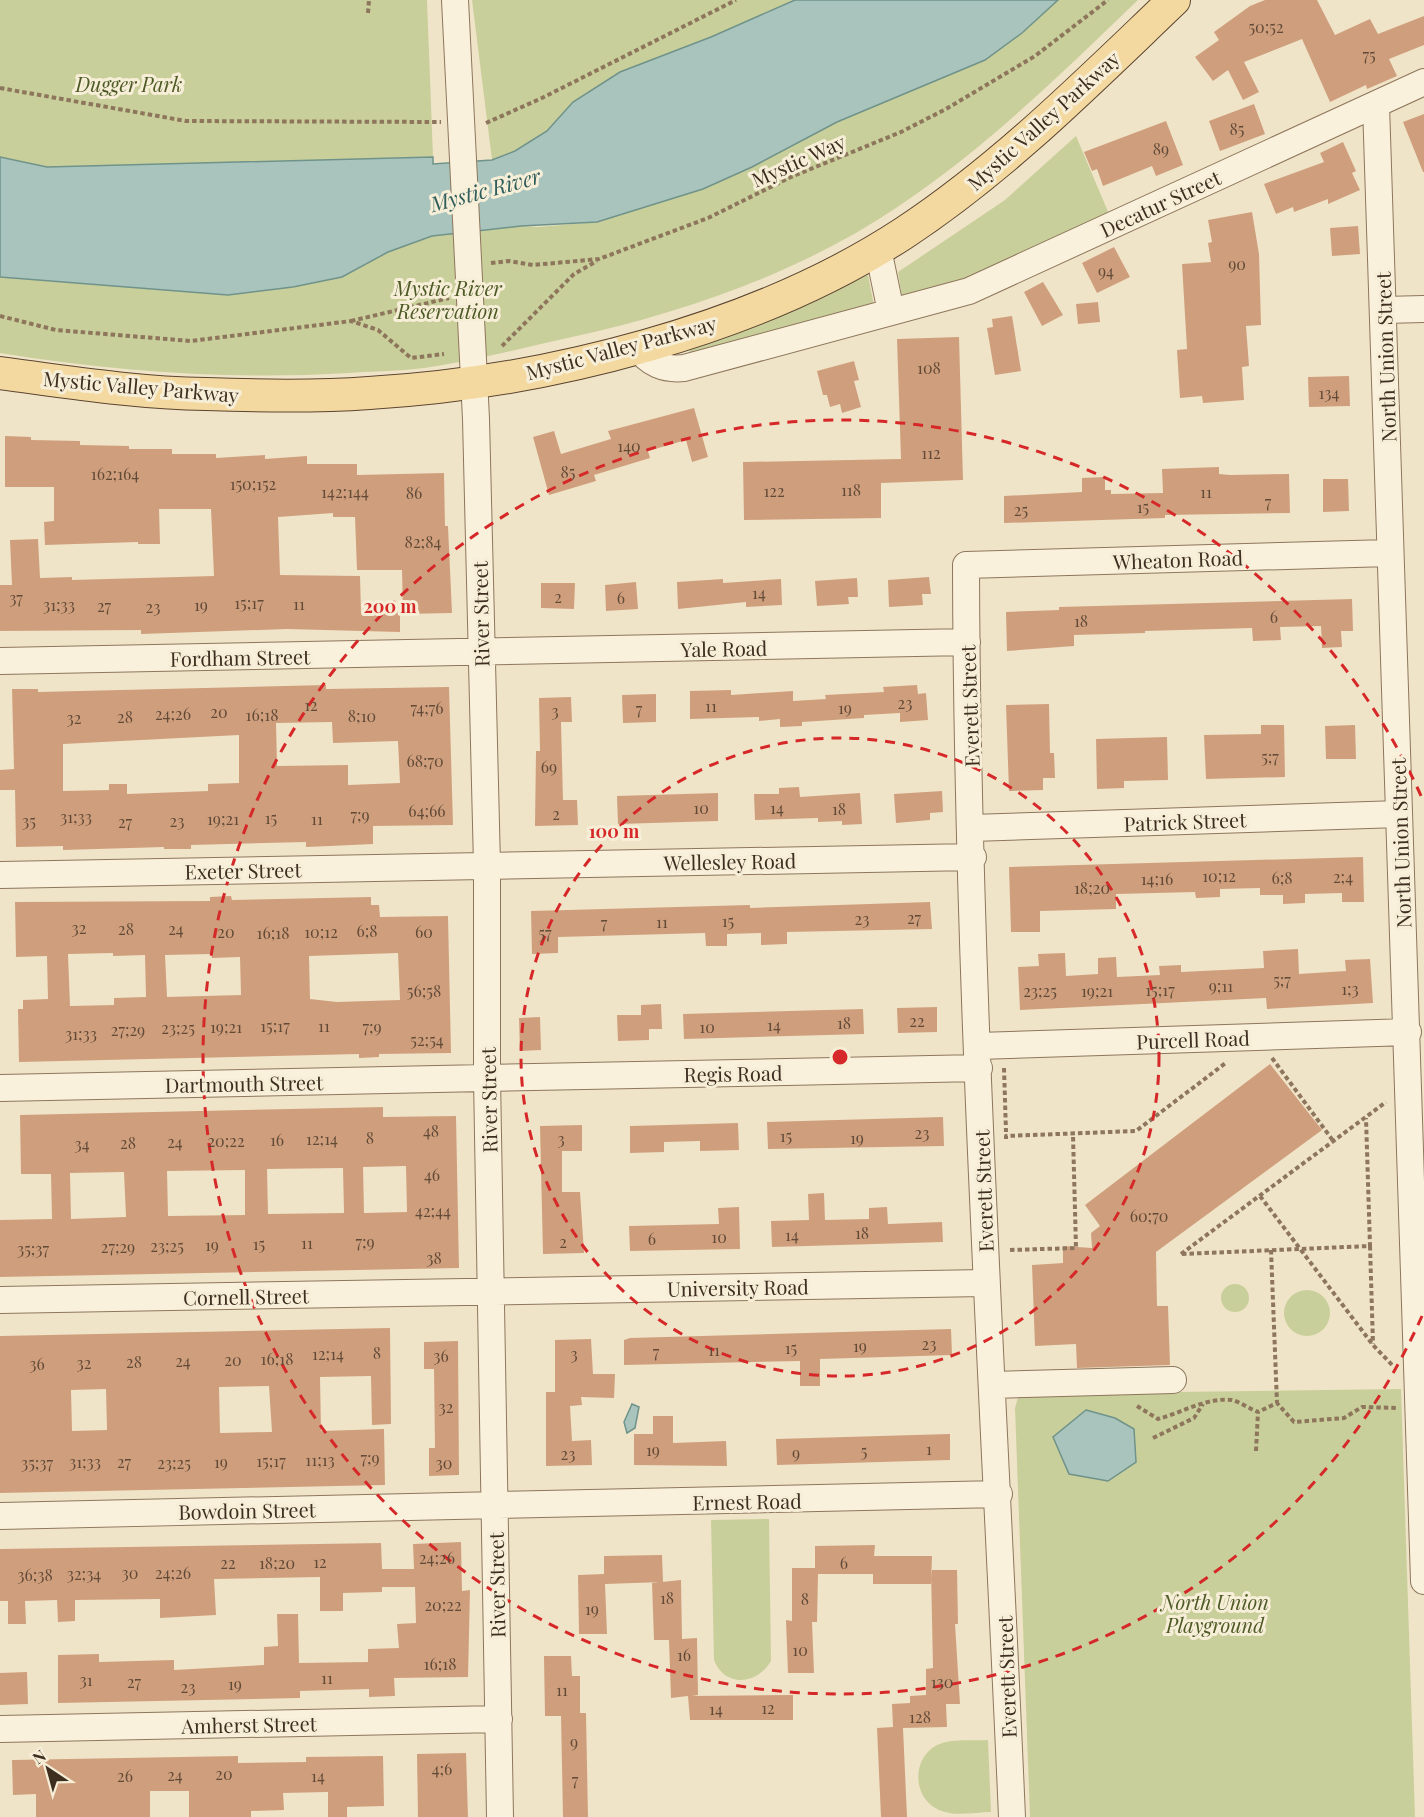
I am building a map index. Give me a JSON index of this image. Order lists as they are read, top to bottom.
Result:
{
  "streets": {
    "main road": ["Mystic Valley Parkway"],
    "street": [
      "Decatur Street",
      "North Union Street",
      "Wheaton Road",
      "River Street",
      "Yale Road",
      "Fordham Street",
      "Everett Street",
      "Patrick Street",
      "Wellesley Road",
      "Exeter Street",
      "Purcell Road",
      "Regis Road",
      "Dartmouth Street",
      "University Road",
      "Cornell Street",
      "Ernest Road",
      "Bowdoin Street",
      "Amherst Street"
    ],
    "path": ["Mystic Way"]
  },
  "crossings": [
    ["Mystic Valley Parkway", "Decatur Street"],
    ["Mystic Valley Parkway", "River Street"],
    ["Mystic Way", "River Street"],
    ["Decatur Street", "North Union Street"],
    ["North Union Street", "Wheaton Road"],
    ["North Union Street", "Patrick Street"],
    ["North Union Street", "Purcell Road"],
    ["Wheaton Road", "Everett Street"],
    ["River Street", "Yale Road"],
    ["River Street", "Fordham Street"],
    ["River Street", "Wellesley Road"],
    ["River Street", "Exeter Street"],
    ["River Street", "Regis Road"],
    ["River Street", "Dartmouth Street"],
    ["River Street", "University Road"],
    ["River Street", "Cornell Street"],
    ["River Street", "Ernest Road"],
    ["River Street", "Bowdoin Street"],
    ["River Street", "Amherst Street"],
    ["Yale Road", "Fordham Street"],
    ["Yale Road", "Everett Street"],
    ["Everett Street", "Patrick Street"],
    ["Everett Street", "Wellesley Road"],
    ["Everett Street", "Purcell Road"],
    ["Everett Street", "Regis Road"],
    ["Everett Street", "University Road"],
    ["Everett Street", "Ernest Road"],
    ["Wellesley Road", "Exeter Street"],
    ["Purcell Road", "Regis Road"],
    ["Regis Road", "Dartmouth Street"],
    ["University Road", "Cornell Street"],
    ["Ernest Road", "Bowdoin Street"]
  ],
  "water": ["Mystic River"],
  "parks": ["Dugger Park", "Mystic River Reservation", "North Union Playground"],
  "house_numbers": [
    "50;52",
    "75",
    "85",
    "89",
    "90",
    "94",
    "108",
    "134",
    "140",
    "112",
    "85",
    "162;164",
    "150;152",
    "118",
    "122",
    "142;144",
    "11",
    "86",
    "7",
    "15",
    "25",
    "82;84",
    "14",
    "2",
    "37",
    "6",
    "15;17",
    "11",
    "31;33",
    "19",
    "27",
    "23",
    "6",
    "18",
    "23",
    "12",
    "11",
    "74;76",
    "19",
    "7",
    "3",
    "20",
    "24;26",
    "16;18",
    "8;10",
    "28",
    "32",
    "5;7",
    "68;70",
    "69",
    "10",
    "14",
    "18",
    "64;66",
    "2",
    "7;9",
    "31;33",
    "15",
    "19;21",
    "11",
    "35",
    "23",
    "27",
    "10;12",
    "2;4",
    "6;8",
    "14;16",
    "18;20",
    "27",
    "23",
    "15",
    "11",
    "7",
    "32",
    "28",
    "24",
    "6;8",
    "20",
    "10;12",
    "60",
    "16;18",
    "57",
    "5;7",
    "9;11",
    "1;3",
    "15;17",
    "56;58",
    "23;25",
    "19;21",
    "22",
    "18",
    "14",
    "15;17",
    "11",
    "19;21",
    "7;9",
    "10",
    "23;25",
    "27;29",
    "31;33",
    "52;54",
    "48",
    "23",
    "15",
    "8",
    "19",
    "12;14",
    "3",
    "16",
    "20;22",
    "24",
    "28",
    "34",
    "46",
    "42;44",
    "60;70",
    "18",
    "14",
    "10",
    "6",
    "7;9",
    "2",
    "11",
    "15",
    "19",
    "23;25",
    "27;29",
    "35;37",
    "38",
    "23",
    "19",
    "15",
    "11",
    "7",
    "8",
    "12;14",
    "3",
    "36",
    "16;18",
    "20",
    "24",
    "28",
    "32",
    "36",
    "32",
    "1",
    "19",
    "5",
    "9",
    "23",
    "7;9",
    "11;13",
    "15;17",
    "31;33",
    "27",
    "19",
    "35;37",
    "23;25",
    "30",
    "24;26",
    "12",
    "22",
    "18;20",
    "6",
    "30",
    "24;26",
    "32;34",
    "36;38",
    "18",
    "8",
    "20;22",
    "19",
    "10",
    "16",
    "16;18",
    "11",
    "31",
    "27",
    "130",
    "19",
    "23",
    "11",
    "12",
    "14",
    "128",
    "9",
    "4;6",
    "20",
    "24",
    "26",
    "14",
    "7"
  ],
  "north": "top left",
  "rings": ["200 m", "100 m"]
}
